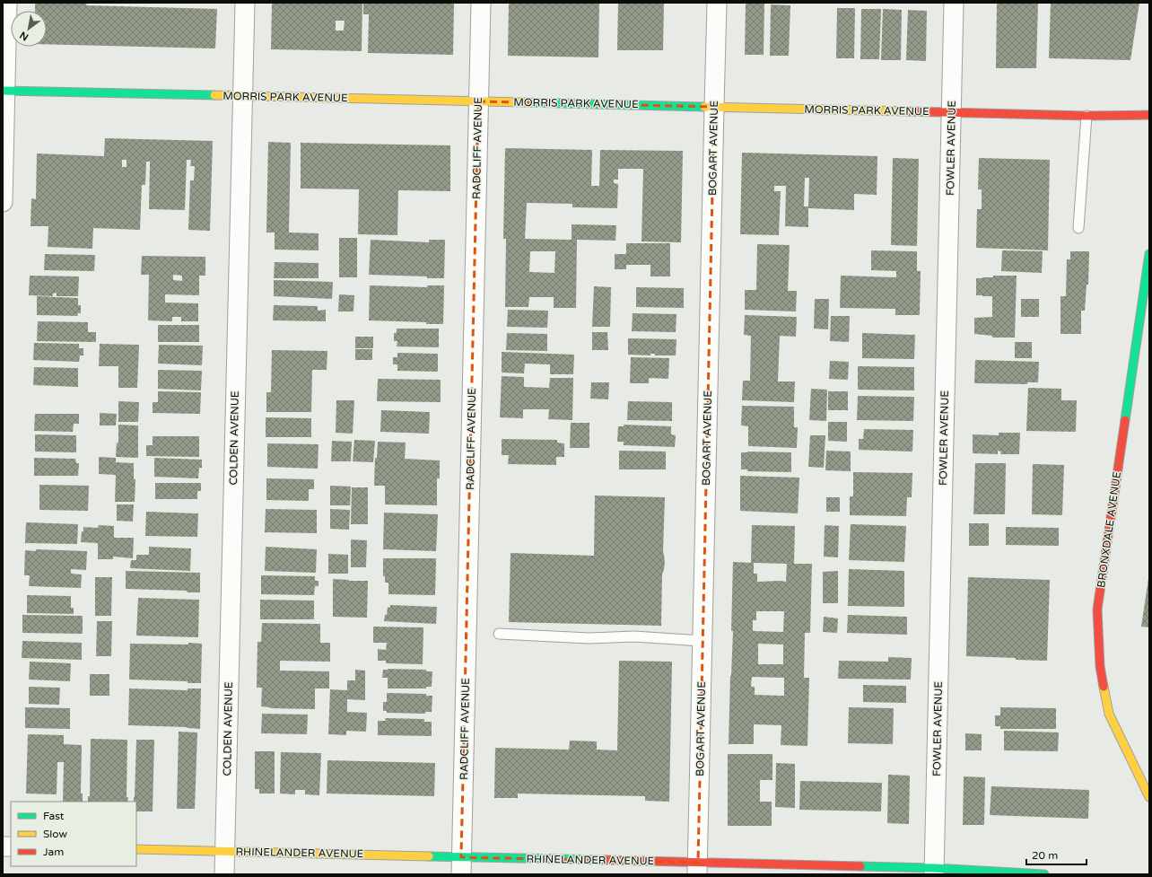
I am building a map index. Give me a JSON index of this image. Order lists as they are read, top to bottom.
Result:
{
  "streets": {
    "street": [
      "MORRIS PARK AVENUE",
      "RADCLIFF AVENUE",
      "BOGART AVENUE",
      "FOWLER AVENUE",
      "COLDEN AVENUE",
      "BRONXDALE AVENUE",
      "RHINELANDER AVENUE"
    ]
  },
  "crossings": [
    ["MORRIS PARK AVENUE", "RADCLIFF AVENUE"],
    ["MORRIS PARK AVENUE", "BOGART AVENUE"],
    ["MORRIS PARK AVENUE", "FOWLER AVENUE"],
    ["MORRIS PARK AVENUE", "COLDEN AVENUE"],
    ["RADCLIFF AVENUE", "RHINELANDER AVENUE"],
    ["BOGART AVENUE", "RHINELANDER AVENUE"],
    ["FOWLER AVENUE", "RHINELANDER AVENUE"],
    ["COLDEN AVENUE", "RHINELANDER AVENUE"]
  ],
  "legend": ["Fast", "Slow", "Jam"],
  "scale_bar": "20 m",
  "north": "bottom left"
}
